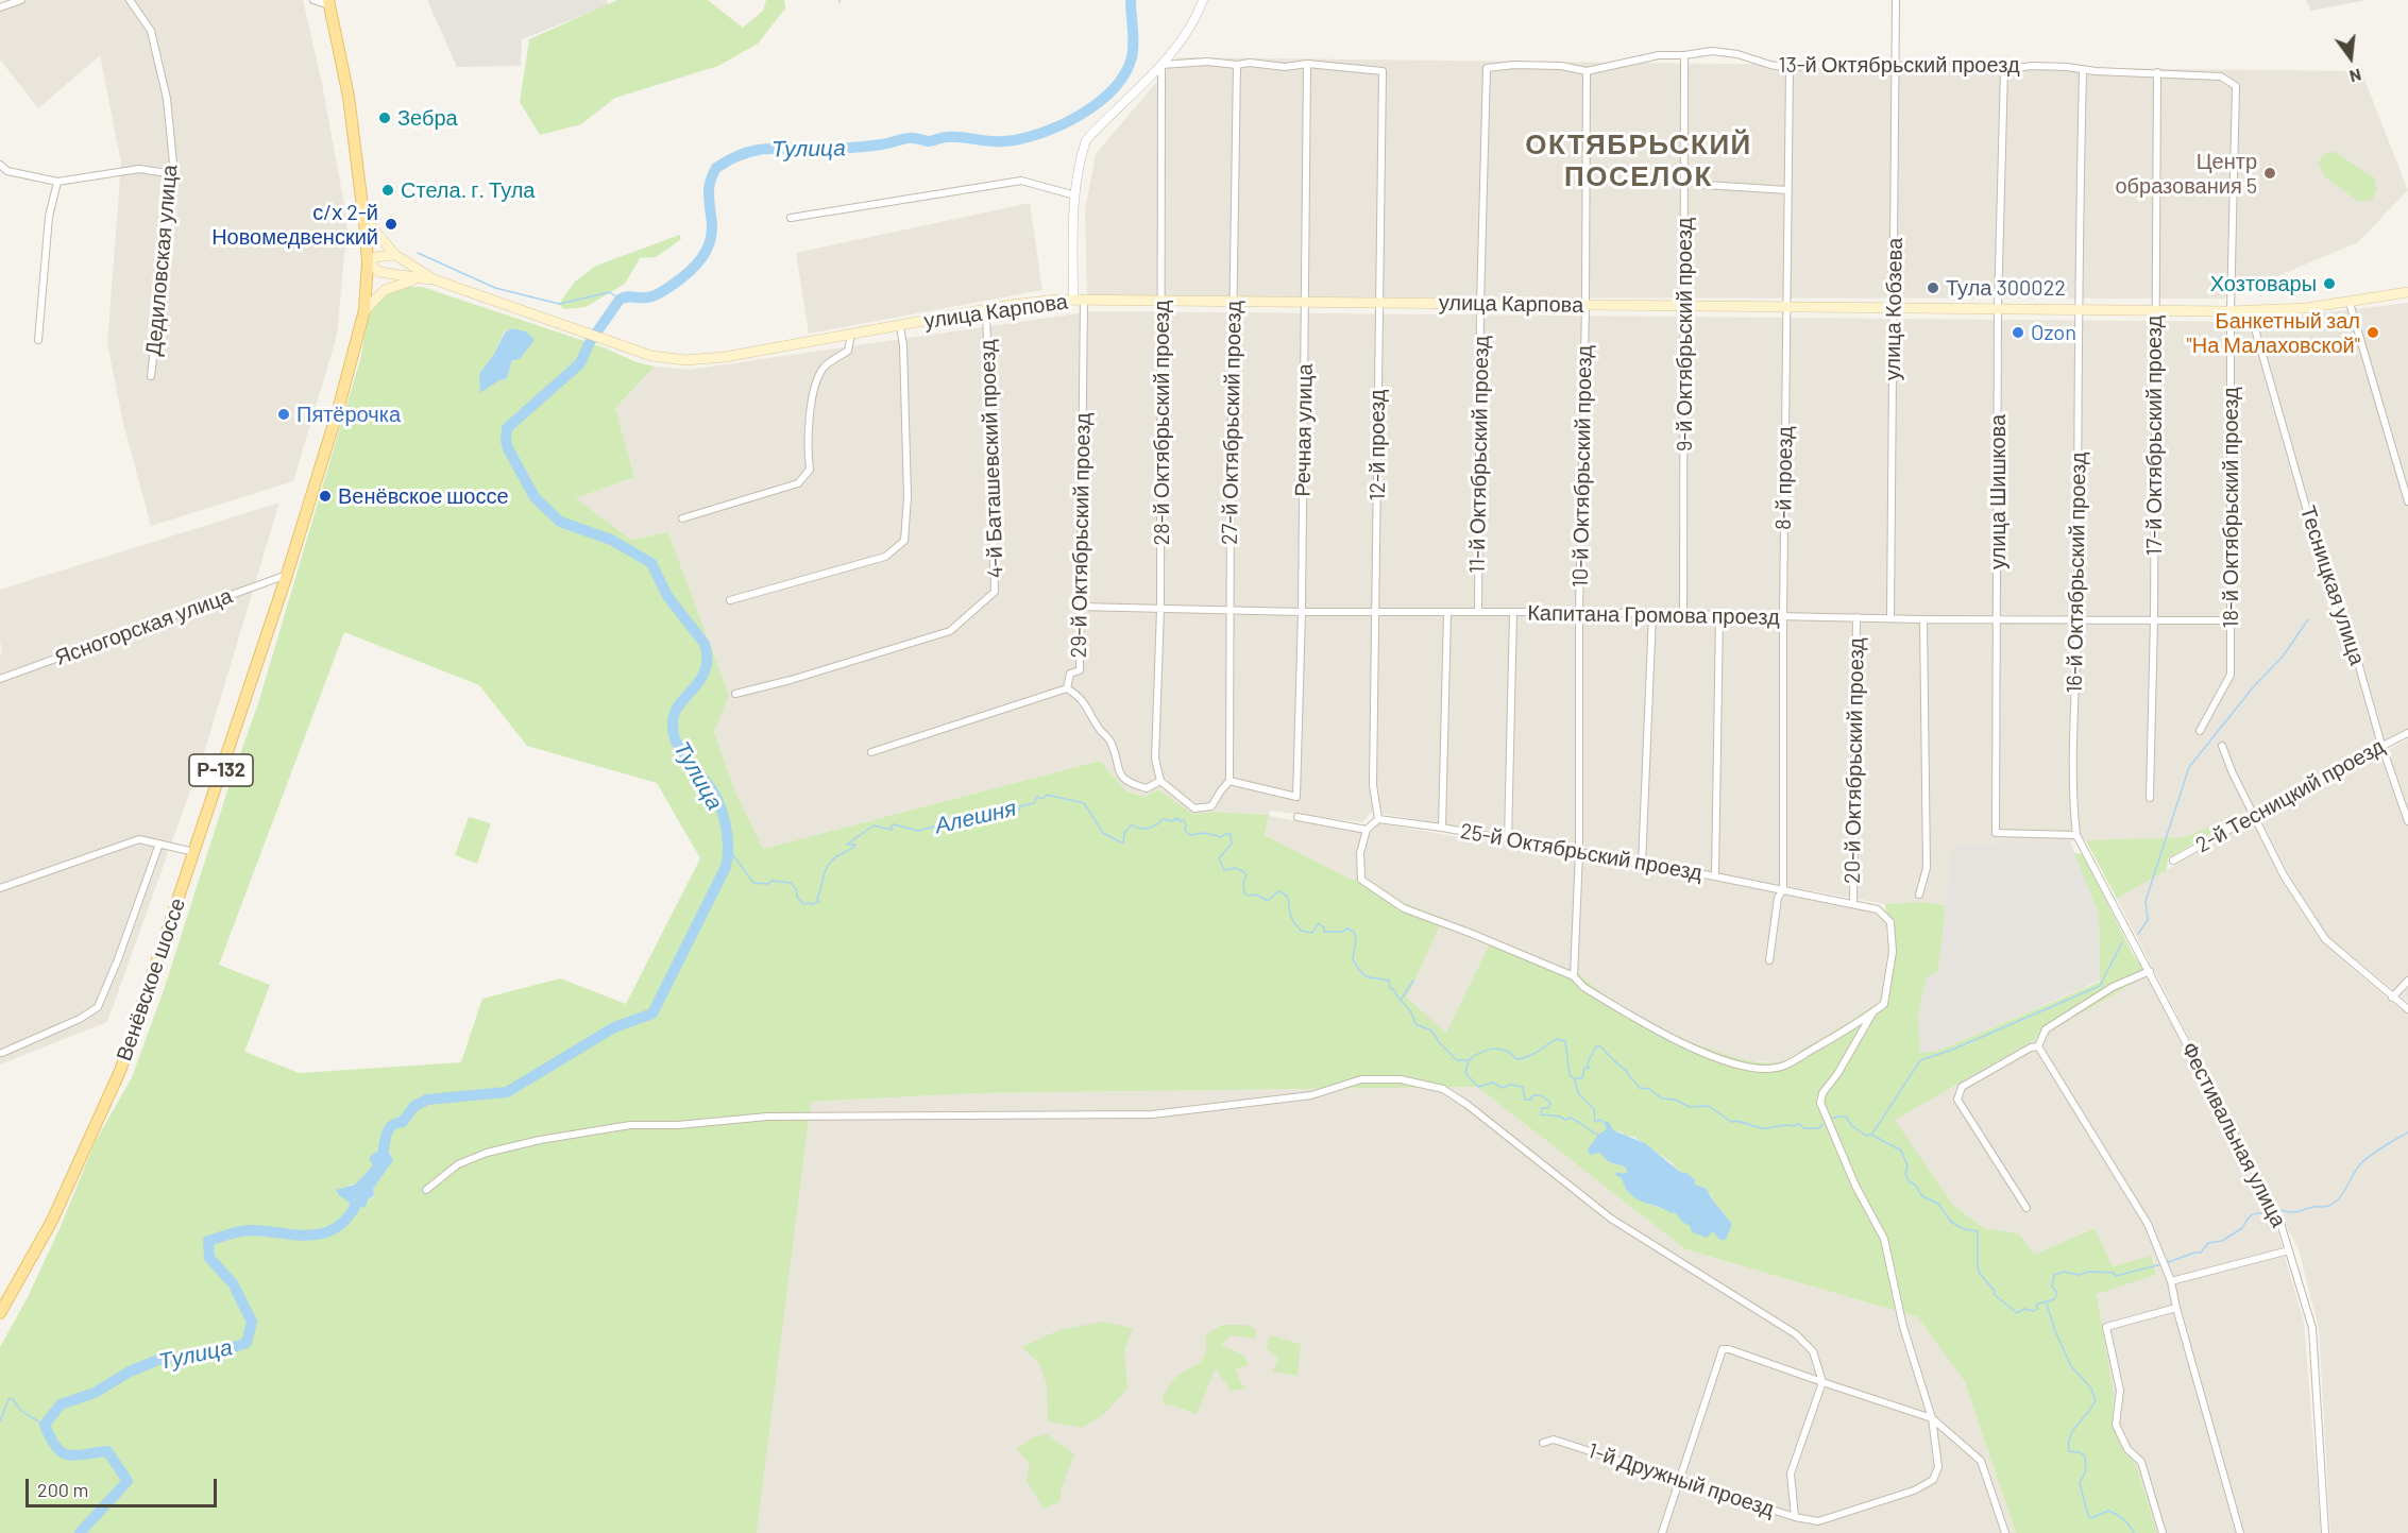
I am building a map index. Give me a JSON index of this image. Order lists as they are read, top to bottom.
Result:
{
  "streets": {
    "main road": ["улица Карпова", "Р-132", "Венёвское шоссе"],
    "street": [
      "13-й Октябрьский проезд",
      "Дедиловская улица",
      "улица Кобзева",
      "9-й Октябрьский проезд",
      "28-й Октябрьский проезд",
      "27-й Октябрьский проезд",
      "Речная улица",
      "17-й Октябрьский проезд",
      "12-й проезд",
      "11-й Октябрьский проезд",
      "4-й Баташевский проезд",
      "10-й Октябрьский проезд",
      "8-й проезд",
      "улица Шишкова",
      "18-й Октябрьский проезд",
      "29-й Октябрьский проезд",
      "16-й Октябрьский проезд",
      "Тесницкая улица",
      "Капитана Громова проезд",
      "Ясногорская улица",
      "20-й Октябрьский проезд",
      "2-й Тесницкий проезд",
      "25-й Октябрьский проезд",
      "Фестивальная улица",
      "1-й Дружный проезд"
    ]
  },
  "crossings": [
    ["13-й Октябрьский проезд", "улица Кобзева"],
    ["13-й Октябрьский проезд", "9-й Октябрьский проезд"],
    ["13-й Октябрьский проезд", "17-й Октябрьский проезд"],
    ["13-й Октябрьский проезд", "11-й Октябрьский проезд"],
    ["13-й Октябрьский проезд", "10-й Октябрьский проезд"],
    ["13-й Октябрьский проезд", "8-й проезд"],
    ["13-й Октябрьский проезд", "улица Шишкова"],
    ["13-й Октябрьский проезд", "18-й Октябрьский проезд"],
    ["13-й Октябрьский проезд", "16-й Октябрьский проезд"],
    ["улица Карпова", "улица Кобзева"],
    ["улица Карпова", "9-й Октябрьский проезд"],
    ["улица Карпова", "28-й Октябрьский проезд"],
    ["улица Карпова", "27-й Октябрьский проезд"],
    ["улица Карпова", "Речная улица"],
    ["улица Карпова", "17-й Октябрьский проезд"],
    ["улица Карпова", "12-й проезд"],
    ["улица Карпова", "11-й Октябрьский проезд"],
    ["улица Карпова", "4-й Баташевский проезд"],
    ["улица Карпова", "10-й Октябрьский проезд"],
    ["улица Карпова", "8-й проезд"],
    ["улица Карпова", "улица Шишкова"],
    ["улица Карпова", "18-й Октябрьский проезд"],
    ["улица Карпова", "29-й Октябрьский проезд"],
    ["улица Карпова", "16-й Октябрьский проезд"],
    ["улица Карпова", "Тесницкая улица"],
    ["улица Кобзева", "Капитана Громова проезд"],
    ["9-й Октябрьский проезд", "Капитана Громова проезд"],
    ["28-й Октябрьский проезд", "29-й Октябрьский проезд"],
    ["28-й Октябрьский проезд", "Капитана Громова проезд"],
    ["27-й Октябрьский проезд", "Речная улица"],
    ["27-й Октябрьский проезд", "Капитана Громова проезд"],
    ["Речная улица", "12-й проезд"],
    ["Речная улица", "Капитана Громова проезд"],
    ["17-й Октябрьский проезд", "Капитана Громова проезд"],
    ["12-й проезд", "Капитана Громова проезд"],
    ["12-й проезд", "25-й Октябрьский проезд"],
    ["11-й Октябрьский проезд", "Капитана Громова проезд"],
    ["10-й Октябрьский проезд", "Капитана Громова проезд"],
    ["10-й Октябрьский проезд", "25-й Октябрьский проезд"],
    ["8-й проезд", "Капитана Громова проезд"],
    ["8-й проезд", "25-й Октябрьский проезд"],
    ["улица Шишкова", "16-й Октябрьский проезд"],
    ["улица Шишкова", "Капитана Громова проезд"],
    ["улица Шишкова", "Фестивальная улица"],
    ["18-й Октябрьский проезд", "Капитана Громова проезд"],
    ["29-й Октябрьский проезд", "Капитана Громова проезд"],
    ["16-й Октябрьский проезд", "Капитана Громова проезд"],
    ["16-й Октябрьский проезд", "Фестивальная улица"],
    ["Тесницкая улица", "2-й Тесницкий проезд"],
    ["Капитана Громова проезд", "20-й Октябрьский проезд"],
    ["Ясногорская улица", "Венёвское шоссе"],
    ["20-й Октябрьский проезд", "25-й Октябрьский проезд"]
  ],
  "districts": ["ОКТЯБРЬСКИЙ ПОСЕЛОК"],
  "water": ["Тулица", "Алешня"],
  "places": [
    "Зебра",
    "Центр образования 5",
    "Стела. г. Тула",
    "с/х 2-й Новомедвенский",
    "Хозтовары",
    "Тула 300022",
    "Ozon",
    "Банкетный зал \"На Малаховской\"",
    "Пятёрочка",
    "Венёвское шоссе"
  ],
  "scale_bar": "200 m",
  "north": "bottom"
}
